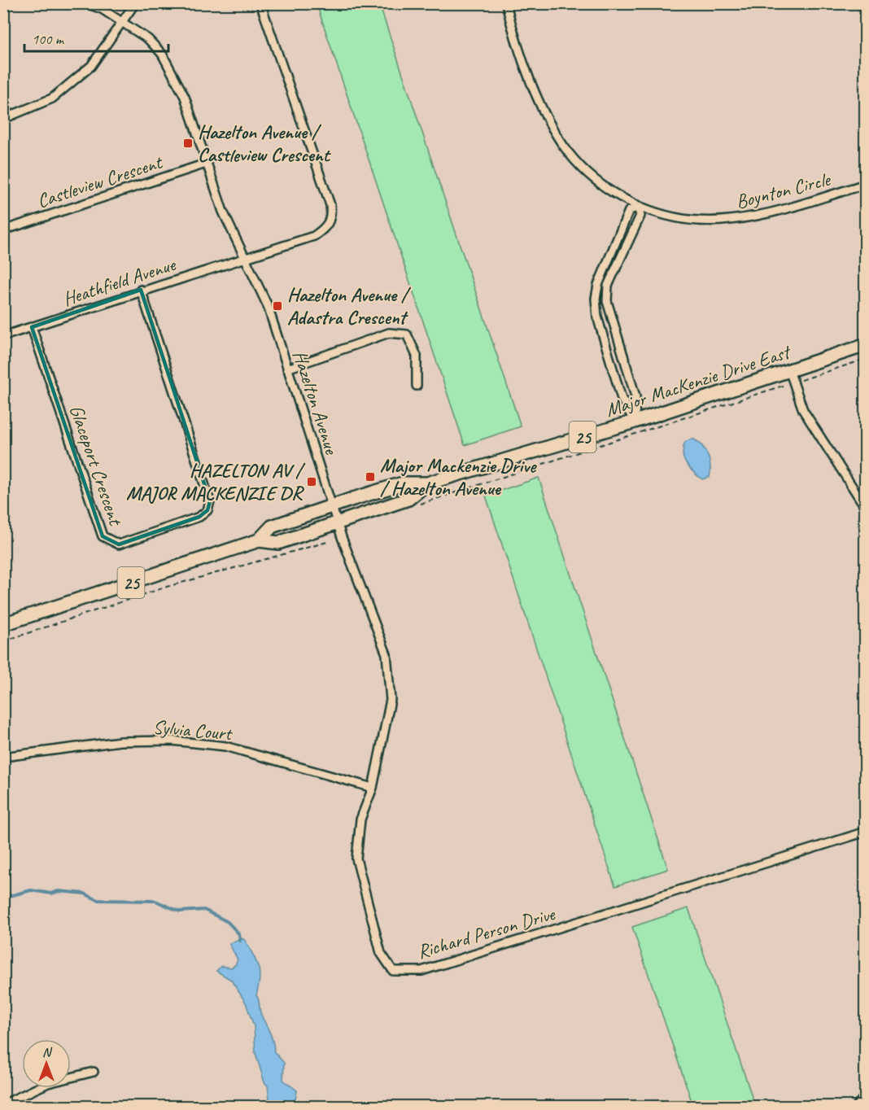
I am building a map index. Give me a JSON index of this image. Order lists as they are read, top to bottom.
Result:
{
  "streets": {
    "main road": ["Major MacKenzie Drive East", "25"],
    "street": [
      "Castleview Crescent",
      "Boynton Circle",
      "Heathfield Avenue",
      "Hazelton Avenue",
      "Glaceport Crescent",
      "Sylvia Court",
      "Richard Person Drive"
    ]
  },
  "crossings": [
    ["Castleview Crescent", "Hazelton Avenue"],
    ["Heathfield Avenue", "Hazelton Avenue"],
    ["Heathfield Avenue", "Glaceport Crescent"],
    ["Major MacKenzie Drive East", "Hazelton Avenue"],
    ["Major MacKenzie Drive East", "Richard Person Drive"],
    ["Hazelton Avenue", "Richard Person Drive"],
    ["Sylvia Court", "Richard Person Drive"]
  ],
  "places": {
    "transit": [
      "Hazelton Avenue / Castleview Crescent",
      "Hazelton Avenue / Adastra Crescent",
      "Major Mackenzie Drive / Hazelton Avenue",
      "HAZELTON AV / MAJOR MACKENZIE DR"
    ]
  },
  "scale_bar": "100 m",
  "north": "top"
}
